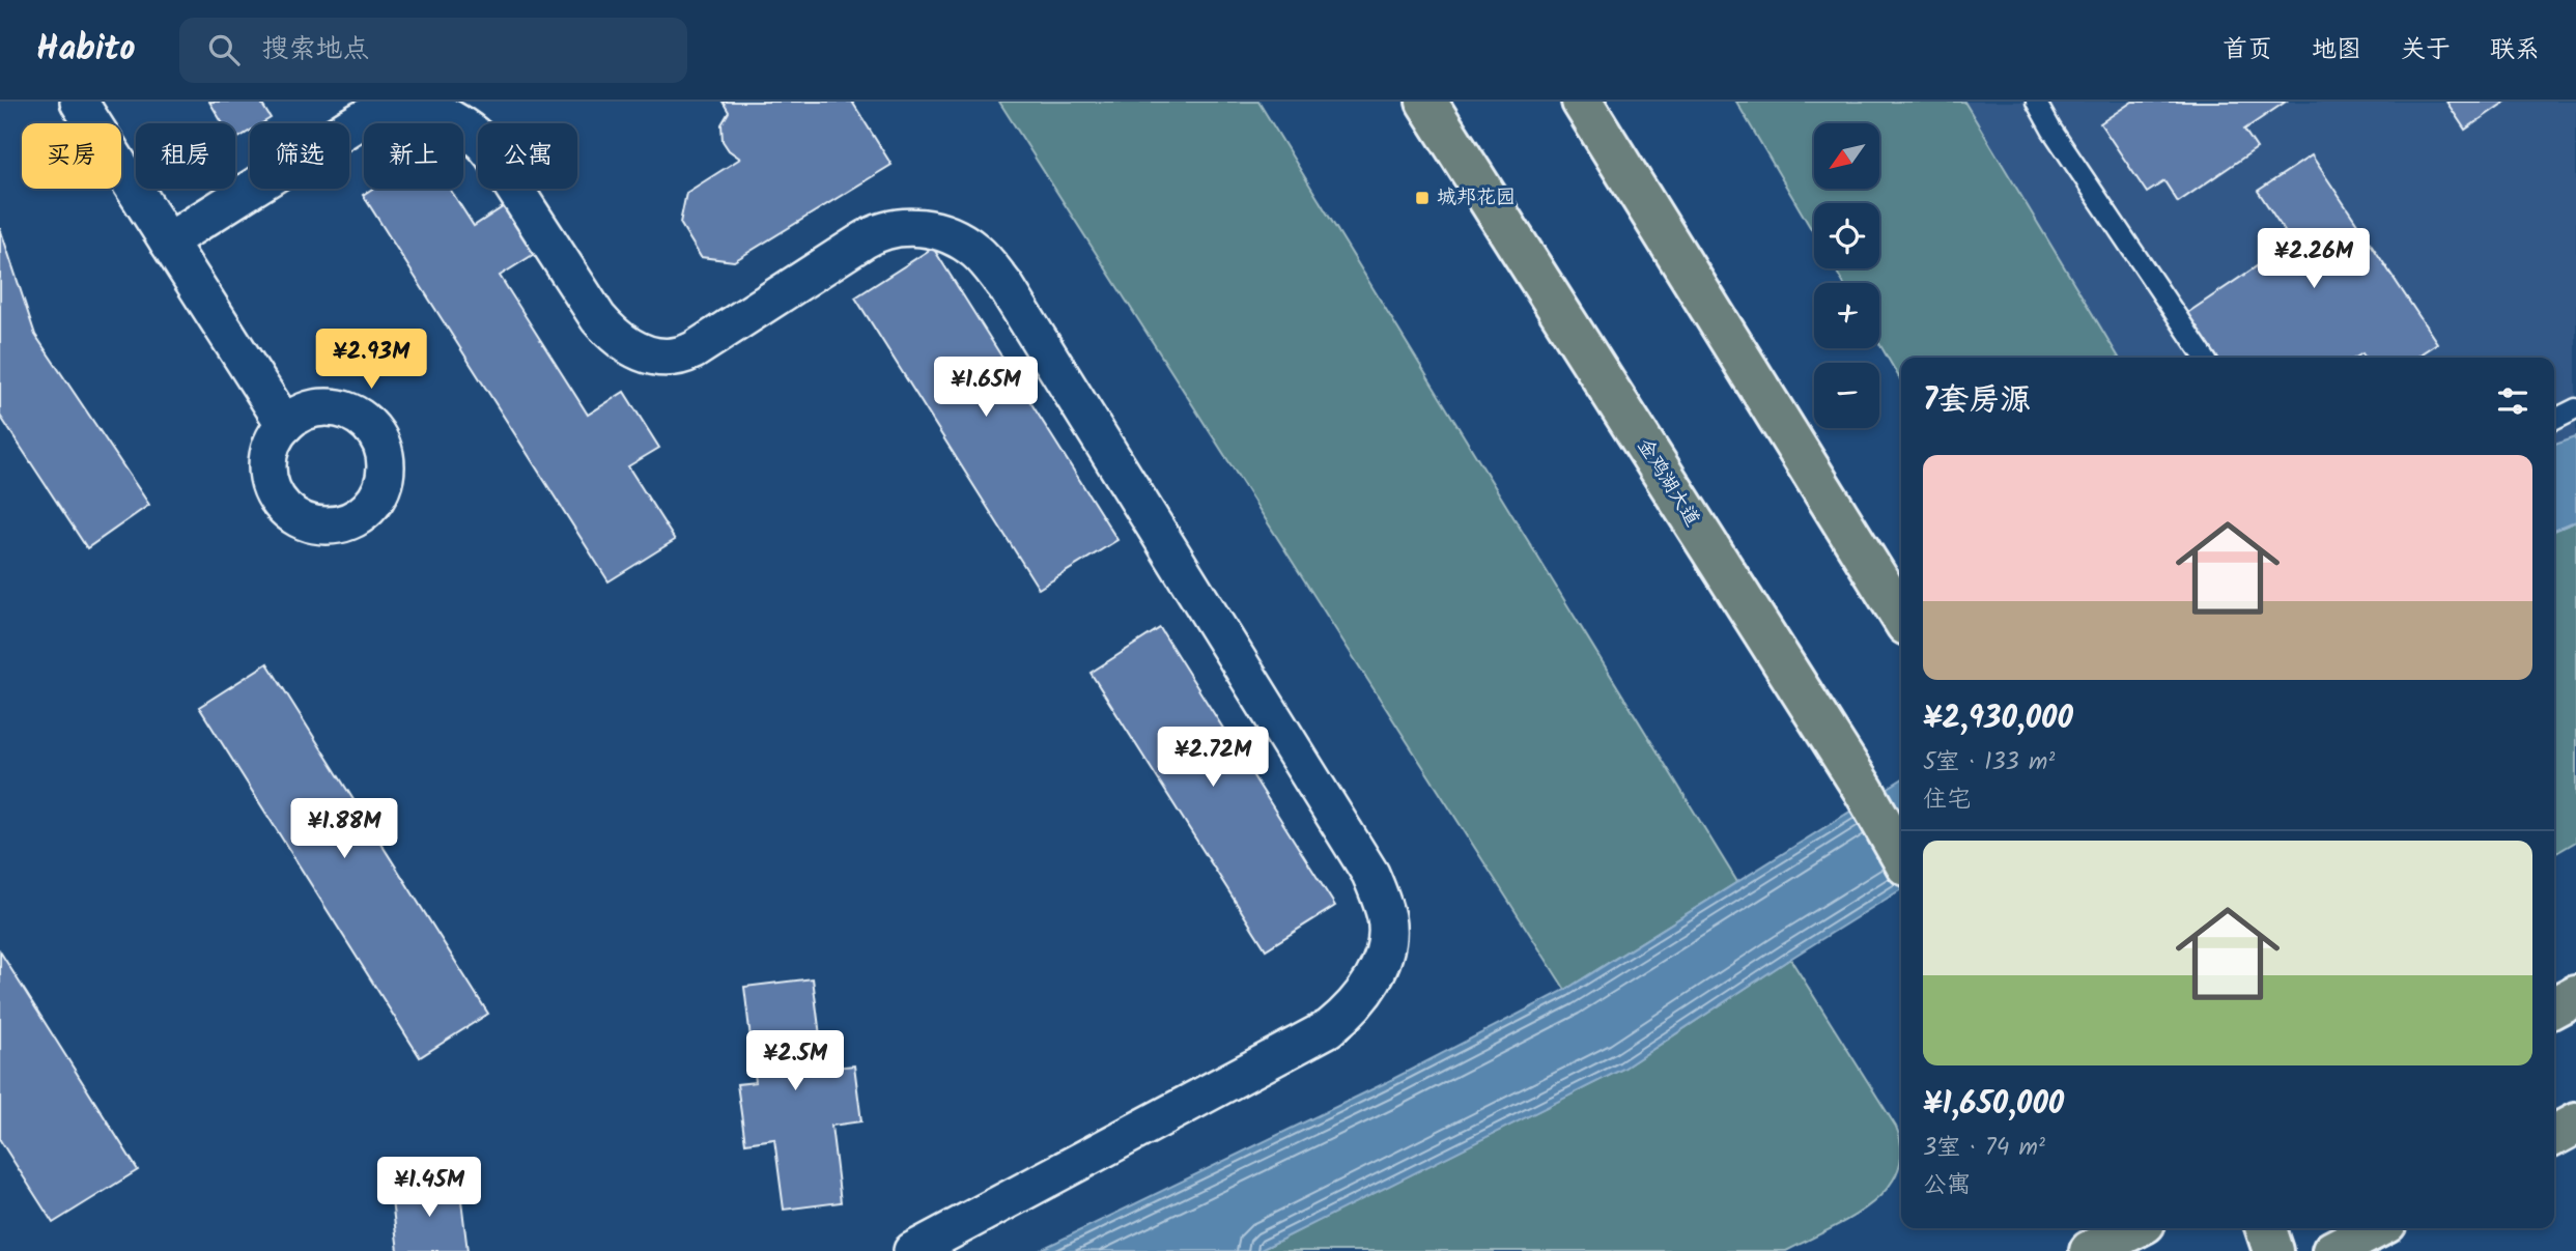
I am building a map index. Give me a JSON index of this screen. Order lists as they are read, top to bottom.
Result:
{
  "streets": {
    "main road": ["金鸡湖大道"]
  },
  "places": {
    "transit": ["城邦花园"]
  },
  "north": "bottom left",
  "page": {
    "header": "Habito",
    "search": "搜索地点",
    "nav": [
      "首页",
      "地图",
      "关于",
      "联系"
    ],
    "map_buttons": ["+", "−"],
    "chip": [
      "买房",
      "租房",
      "筛选",
      "新上",
      "公寓"
    ],
    "price": [
      "¥2.26M",
      "¥2.93M",
      "¥1.65M",
      "¥2.72M",
      "¥1.88M",
      "¥2.5M",
      "¥1.45M"
    ],
    "heading": "7套房源",
    "list": [
      {
        "name": "¥2,930,000",
        "note": "5室 · 133 m² · 住宅"
      },
      {
        "name": "¥1,650,000",
        "note": "3室 · 74 m² · 公寓"
      }
    ]
  }
}
